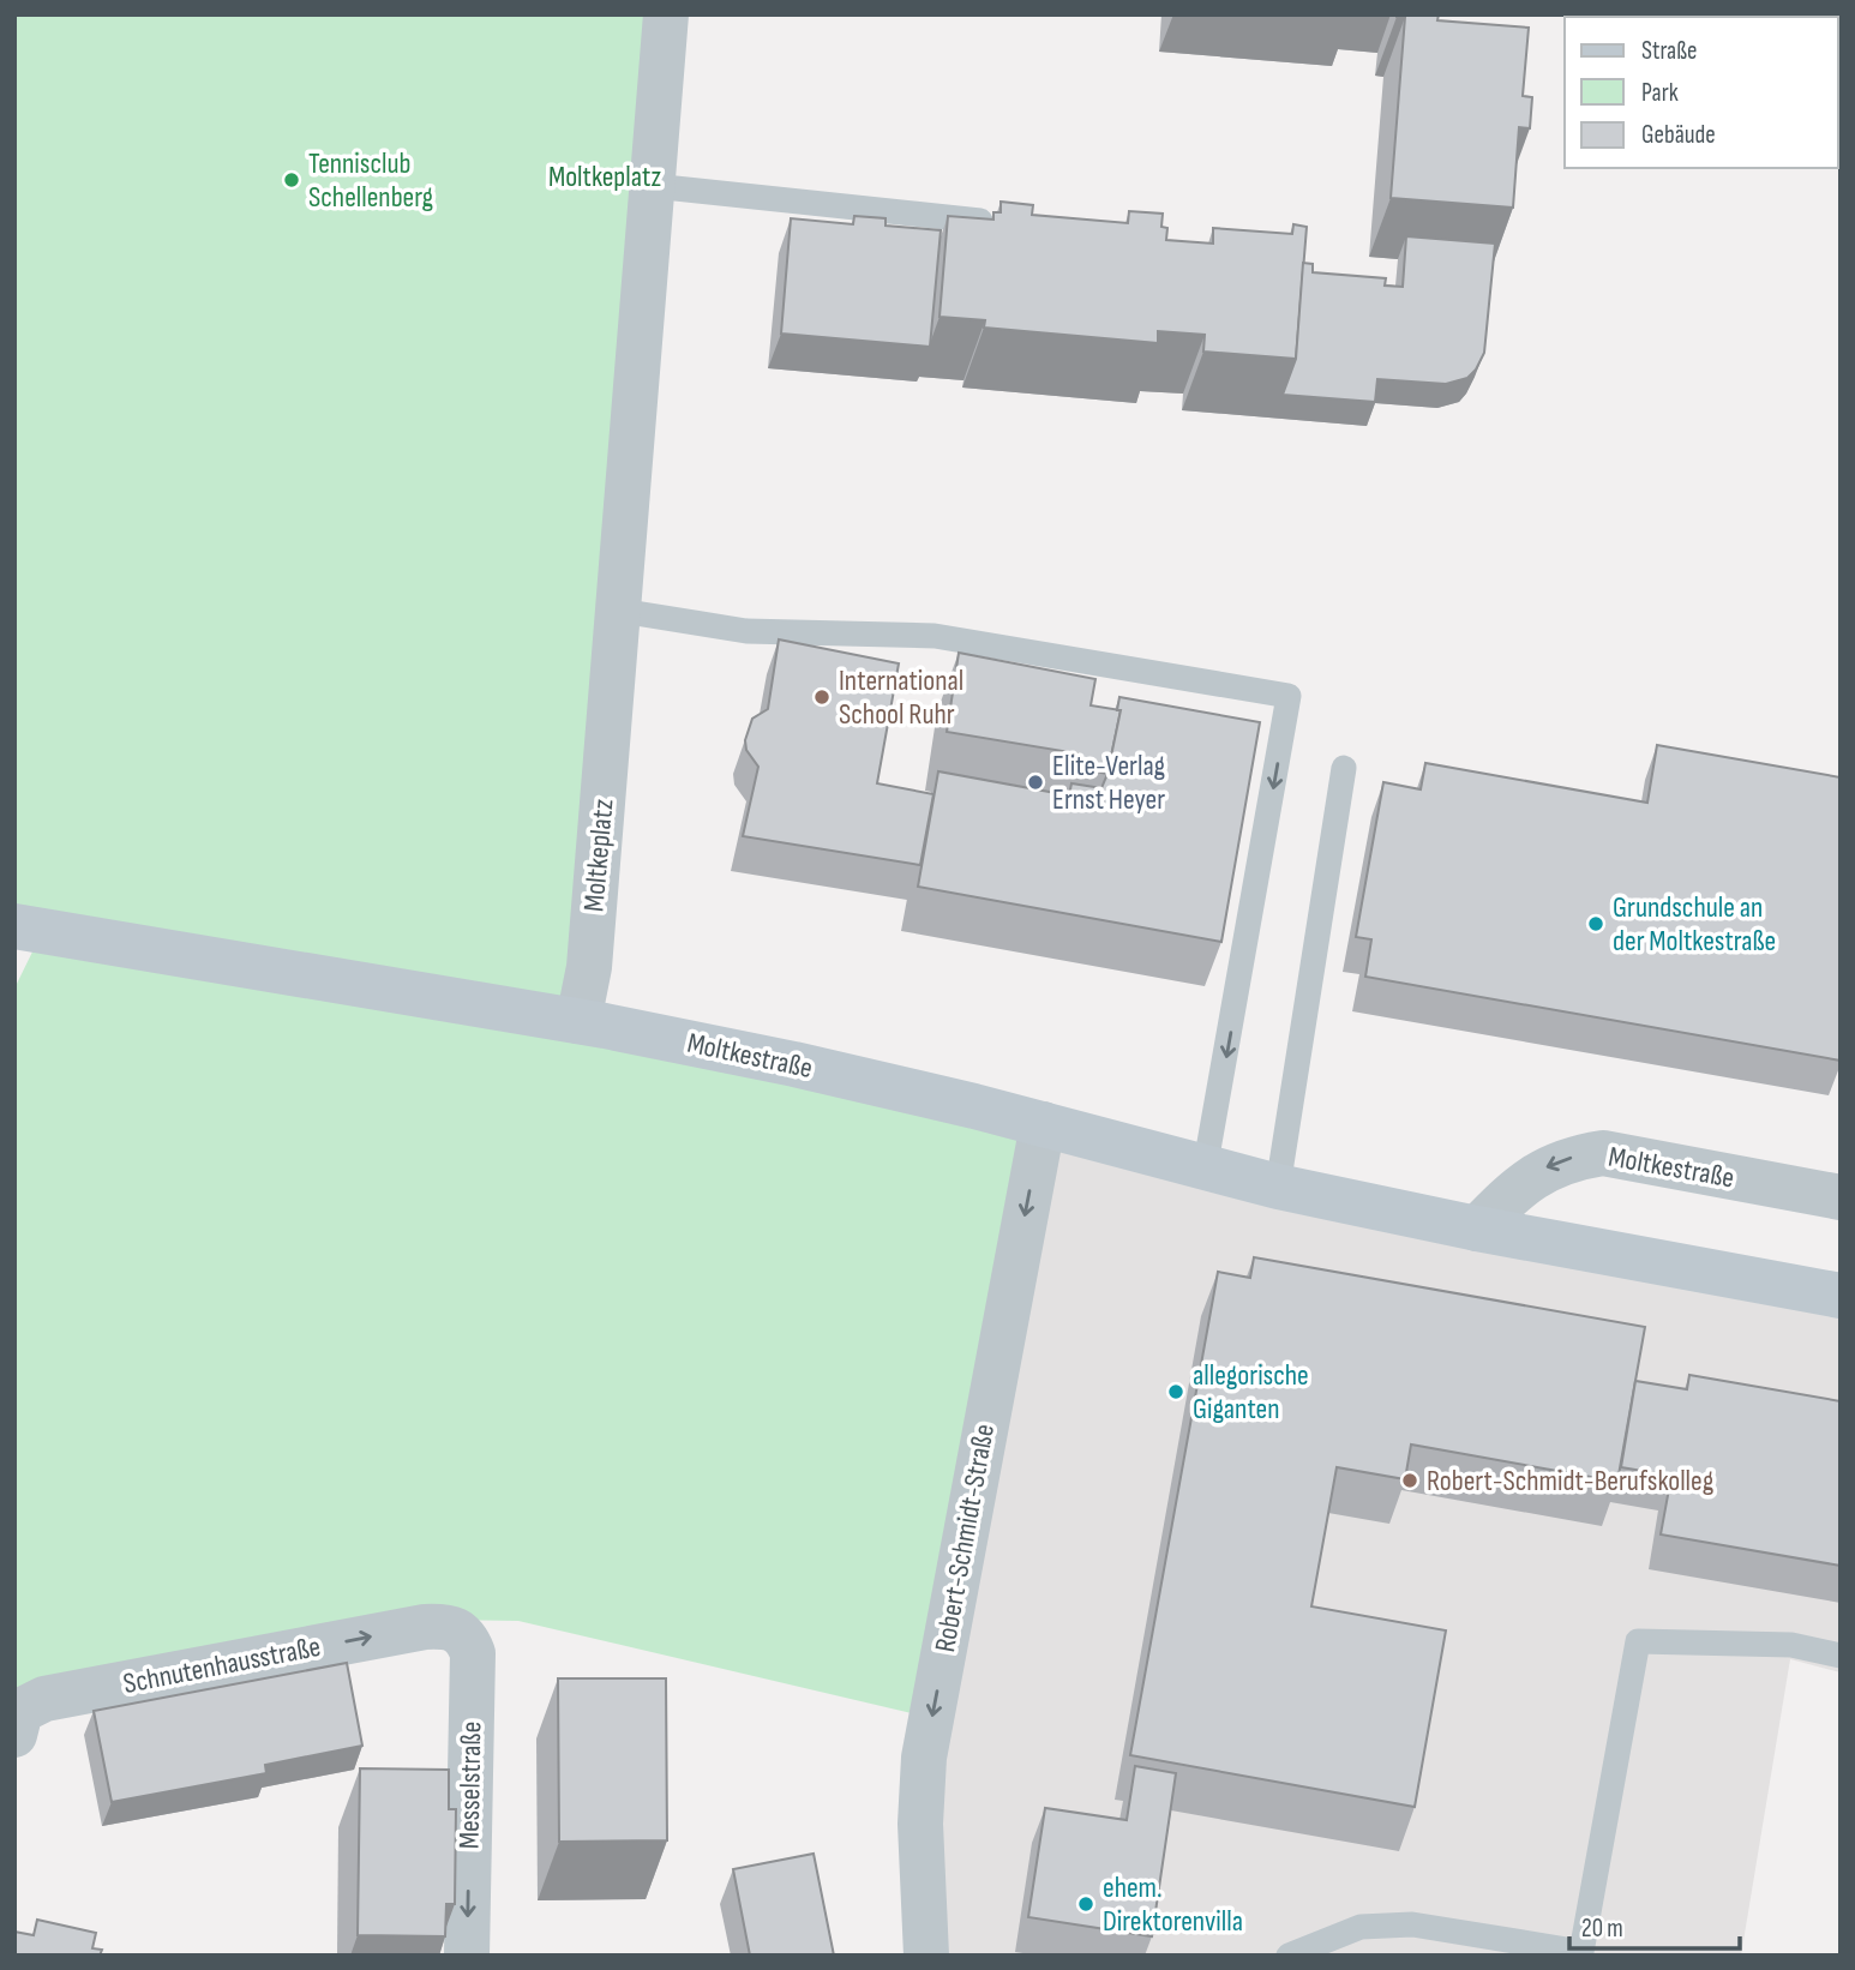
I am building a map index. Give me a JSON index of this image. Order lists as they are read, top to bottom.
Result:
{
  "streets": {
    "street": [
      "Moltkeplatz",
      "Moltkestraße",
      "Robert-Schmidt-Straße",
      "Schnutenhausstraße",
      "Messelstraße"
    ]
  },
  "crossings": [
    ["Moltkeplatz", "Moltkestraße"],
    ["Moltkestraße", "Robert-Schmidt-Straße"],
    ["Schnutenhausstraße", "Messelstraße"]
  ],
  "one_way": ["Robert-Schmidt-Straße", "Schnutenhausstraße", "Messelstraße"],
  "parks": ["Moltkeplatz"],
  "places": [
    "Tennisclub Schellenberg",
    "International School Ruhr",
    "Elite-Verlag Ernst Heyer",
    "Grundschule an der Moltkestraße",
    "allegorische Giganten",
    "Robert-Schmidt-Berufskolleg",
    "ehem. Direktorenvilla"
  ],
  "legend": ["Straße", "Park", "Gebäude"],
  "scale_bar": "20 m"
}
